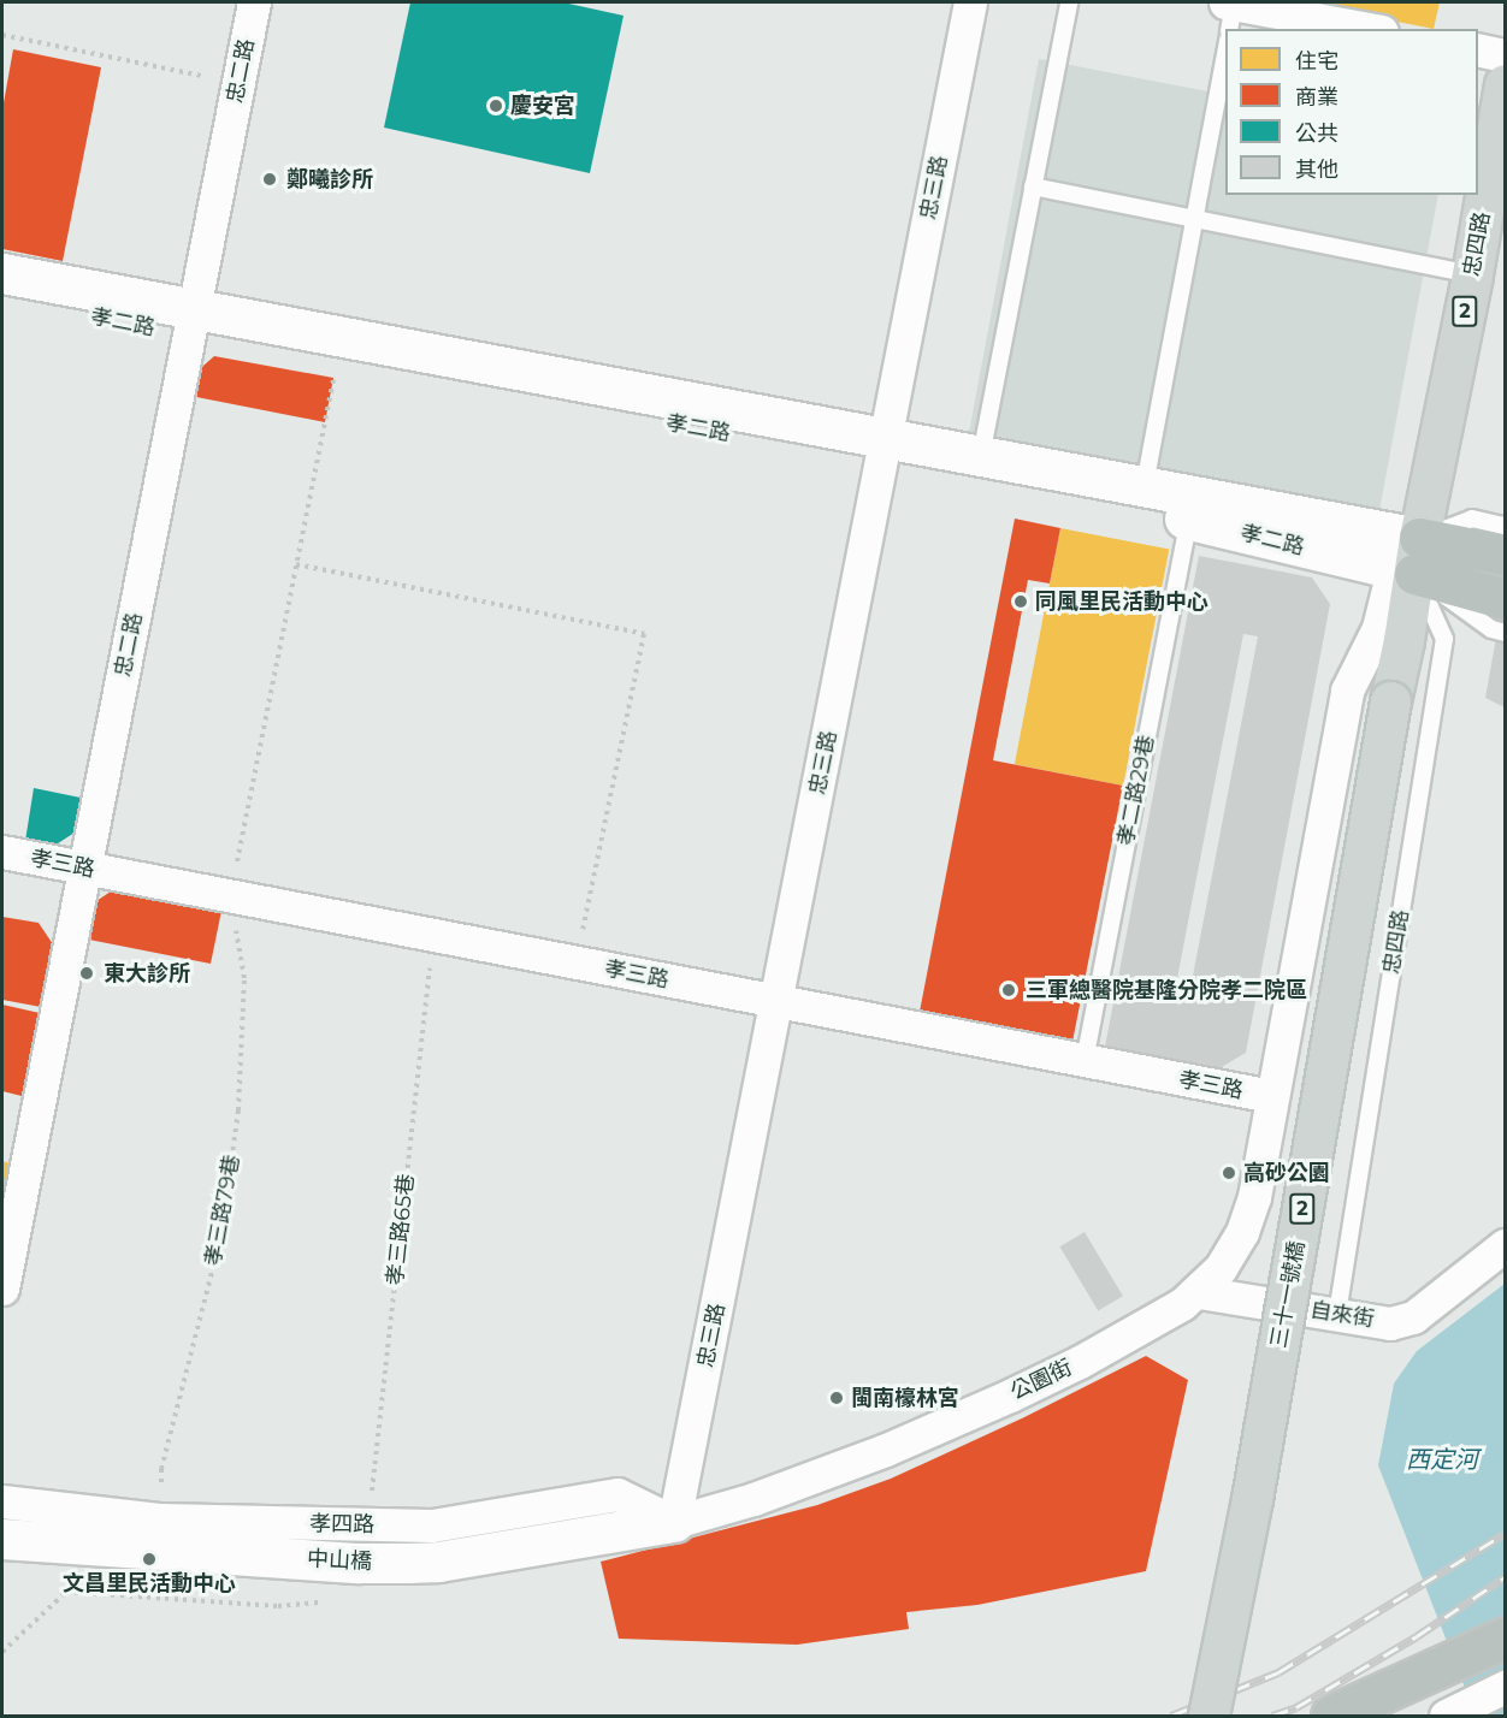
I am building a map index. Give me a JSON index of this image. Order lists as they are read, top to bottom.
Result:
{
  "streets": {
    "main road": ["忠四路", "2", "三十一號橋"],
    "street": [
      "忠二路",
      "忠三路",
      "孝二路",
      "孝三路",
      "自來街",
      "公園街",
      "孝四路",
      "中山橋"
    ],
    "lane": ["孝二路29巷"],
    "path": ["孝三路79巷", "孝三路65巷"]
  },
  "crossings": [
    ["忠二路", "孝二路"],
    ["忠二路", "孝三路"],
    ["忠三路", "孝二路"],
    ["忠三路", "孝三路"],
    ["忠三路", "公園街"],
    ["忠三路", "孝四路"],
    ["忠三路", "中山橋"],
    ["忠四路", "孝二路"],
    ["忠四路", "孝三路"],
    ["忠四路", "三十一號橋"],
    ["忠四路", "自來街"],
    ["忠四路", "公園街"],
    ["孝二路", "孝二路29巷"],
    ["孝二路29巷", "孝三路"],
    ["孝三路", "孝三路79巷"],
    ["孝三路", "孝三路65巷"],
    ["孝三路", "公園街"],
    ["孝三路79巷", "孝四路"],
    ["孝三路65巷", "孝四路"],
    ["自來街", "公園街"],
    ["公園街", "孝四路"],
    ["公園街", "中山橋"],
    ["孝四路", "中山橋"]
  ],
  "water": ["西定河"],
  "places": [
    "慶安宮",
    "鄭曦診所",
    "同風里民活動中心",
    "東大診所",
    "三軍總醫院基隆分院孝二院區",
    "高砂公園",
    "閩南檺林宮",
    "文昌里民活動中心"
  ],
  "legend": [
    "住宅",
    "商業",
    "公共",
    "其他"
  ]
}
